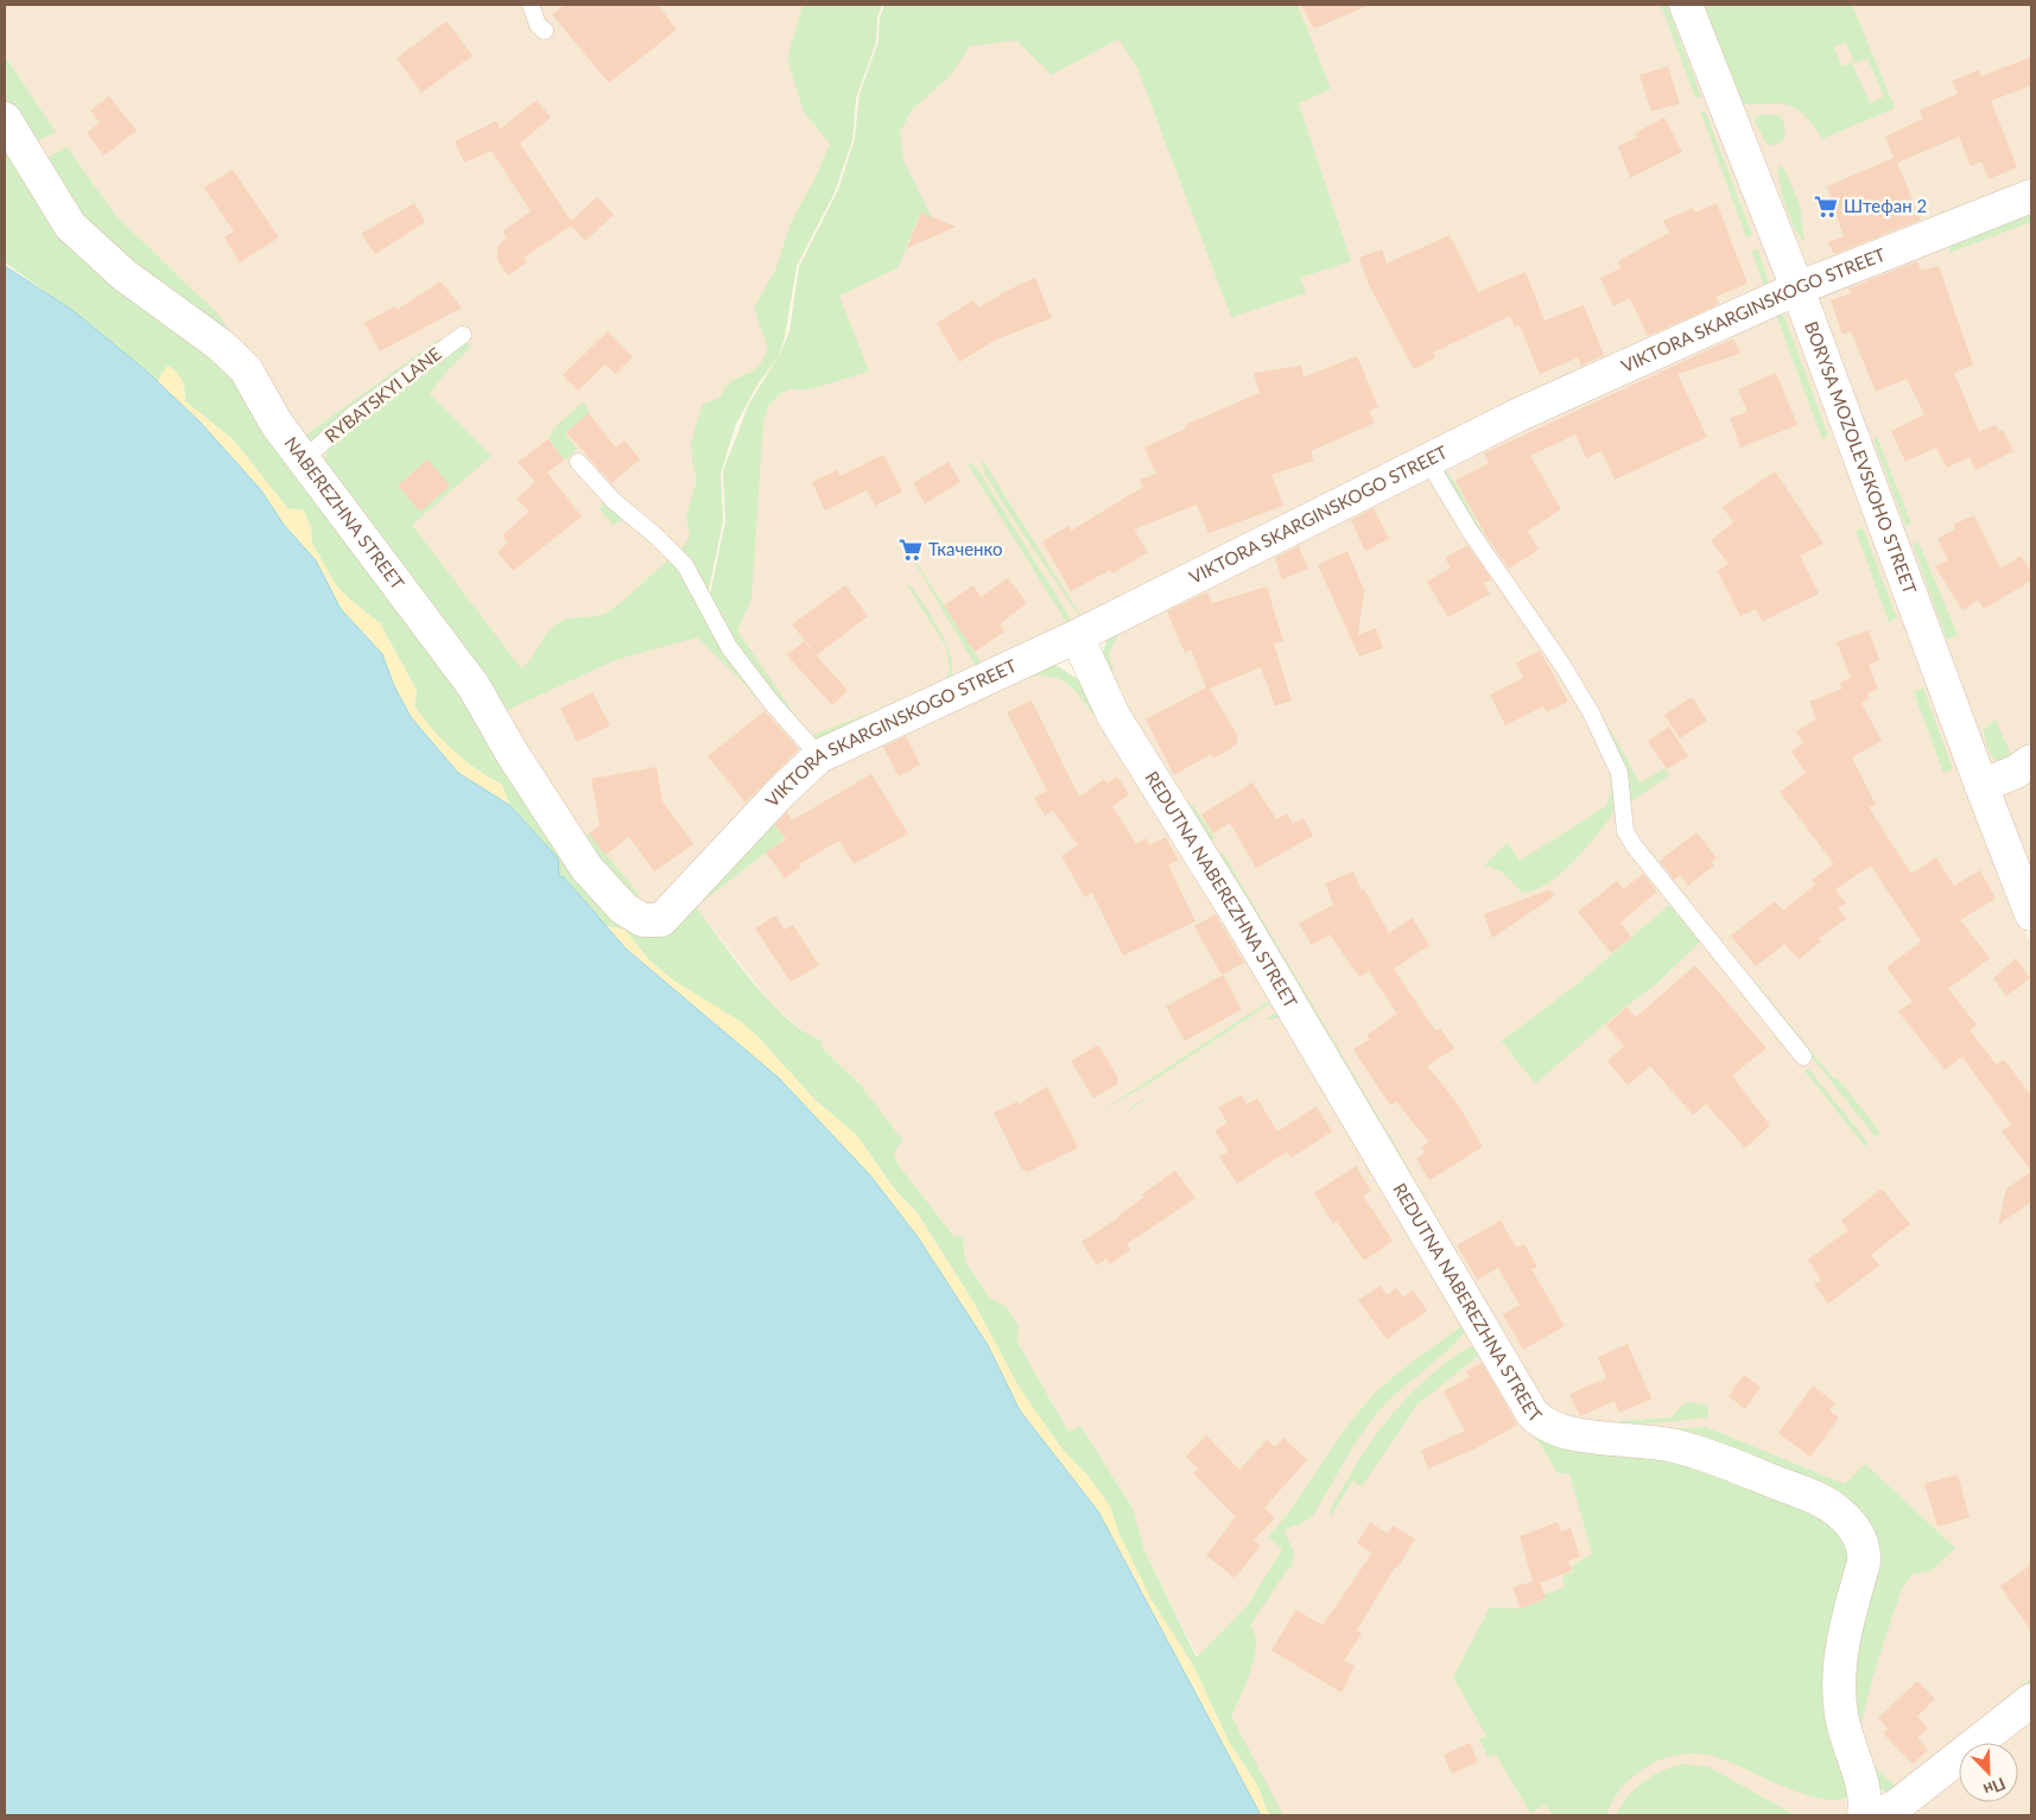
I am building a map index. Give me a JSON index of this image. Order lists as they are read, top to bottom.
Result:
{
  "streets": {
    "street": [
      "VIKTORA SKARGINSKOGO STREET",
      "BORYSA MOZOLEVSKOHO STREET",
      "NABEREZHNA STREET",
      "REDUTNA NABEREZHNA STREET"
    ],
    "lane": ["RYBATSKYI LANE"]
  },
  "crossings": [
    ["VIKTORA SKARGINSKOGO STREET", "BORYSA MOZOLEVSKOHO STREET"],
    ["VIKTORA SKARGINSKOGO STREET", "NABEREZHNA STREET"],
    ["VIKTORA SKARGINSKOGO STREET", "REDUTNA NABEREZHNA STREET"],
    ["RYBATSKYI LANE", "NABEREZHNA STREET"]
  ],
  "places": {
    "supermarket": ["Штефан 2", "Ткаченко"]
  },
  "north": "bottom right"
}
